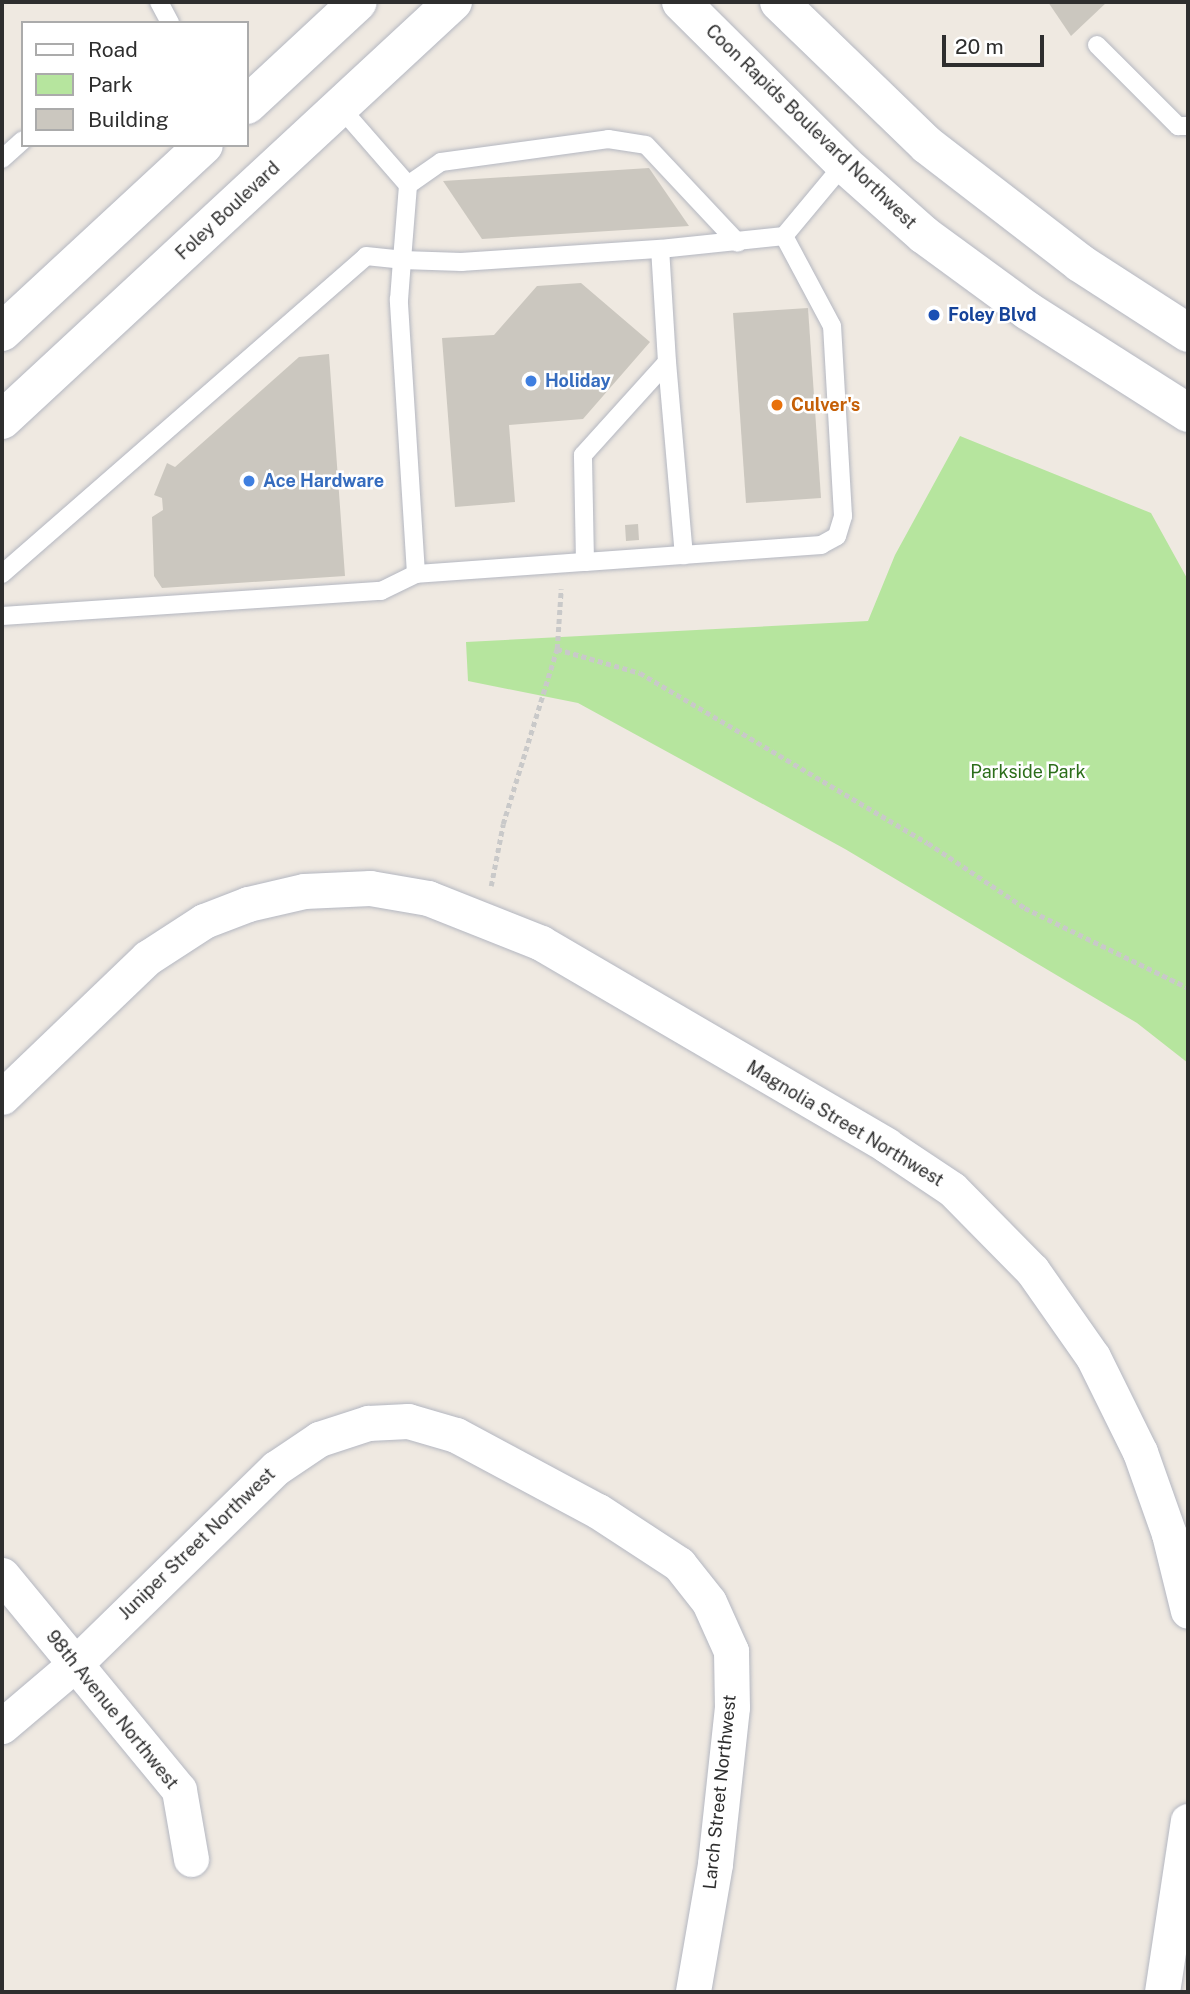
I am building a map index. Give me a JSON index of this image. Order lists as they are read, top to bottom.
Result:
{
  "streets": {
    "main road": ["Coon Rapids Boulevard Northwest", "Foley Boulevard"],
    "street": [
      "Magnolia Street Northwest",
      "Juniper Street Northwest",
      "98th Avenue Northwest",
      "Larch Street Northwest"
    ]
  },
  "crossings": [
    ["Juniper Street Northwest", "98th Avenue Northwest"],
    ["Juniper Street Northwest", "Larch Street Northwest"]
  ],
  "parks": ["Parkside Park"],
  "places": [
    "Foley Blvd",
    "Holiday",
    "Culver's",
    "Ace Hardware"
  ],
  "legend": ["Road", "Park", "Building"],
  "scale_bar": "20 m"
}
